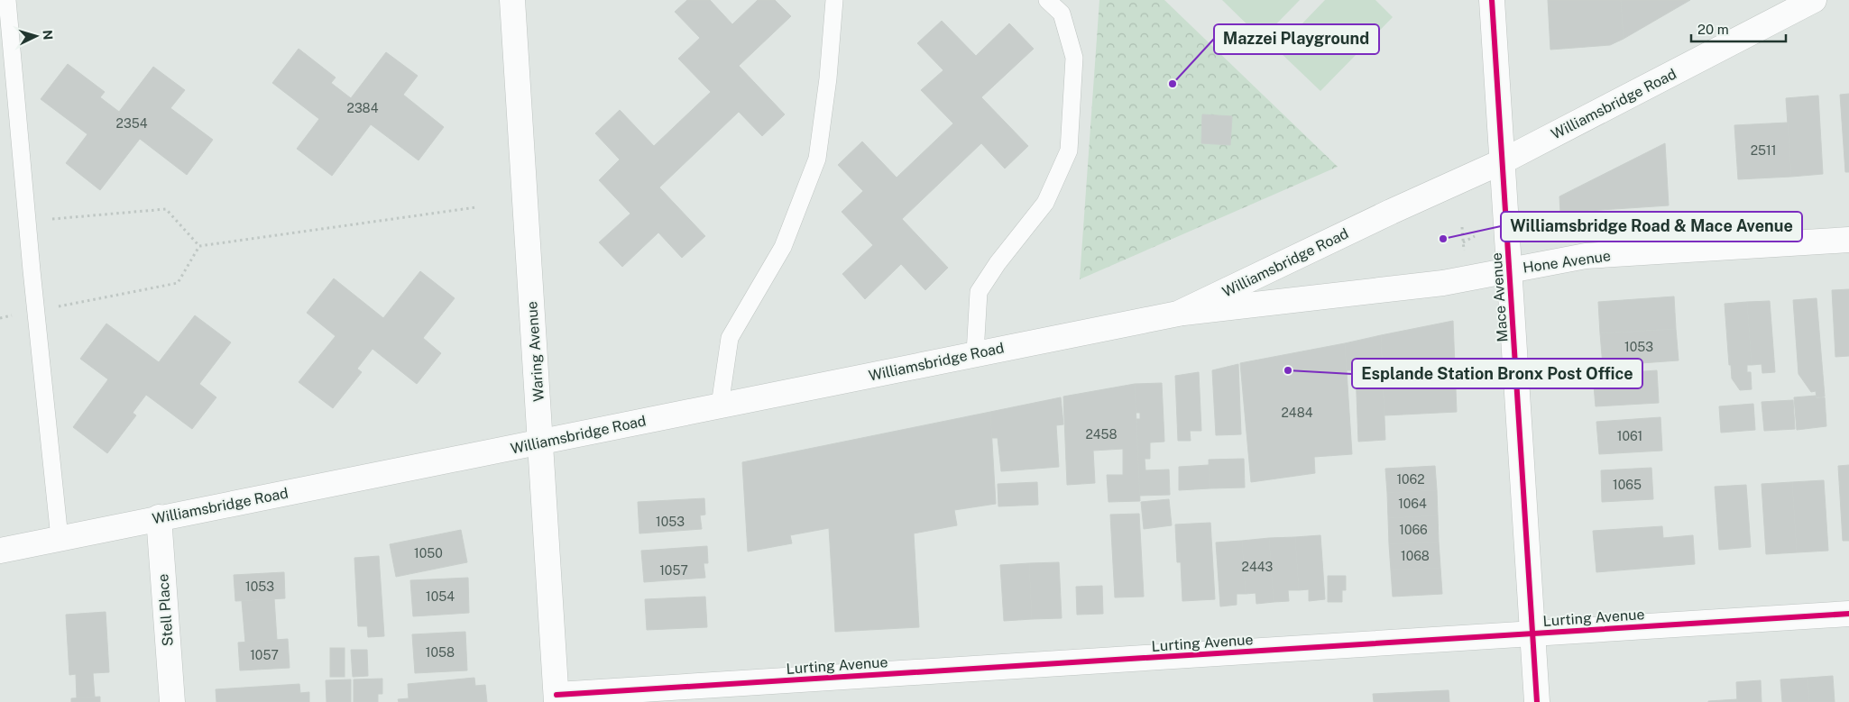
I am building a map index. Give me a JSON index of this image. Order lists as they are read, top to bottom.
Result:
{
  "streets": {
    "street": [
      "Williamsbridge Road",
      "Hone Avenue",
      "Mace Avenue",
      "Waring Avenue",
      "Stell Place",
      "Lurting Avenue"
    ]
  },
  "crossings": [
    ["Williamsbridge Road", "Hone Avenue"],
    ["Williamsbridge Road", "Mace Avenue"],
    ["Williamsbridge Road", "Waring Avenue"],
    ["Williamsbridge Road", "Stell Place"],
    ["Hone Avenue", "Mace Avenue"],
    ["Mace Avenue", "Lurting Avenue"],
    ["Waring Avenue", "Lurting Avenue"]
  ],
  "places": ["Mazzei Playground", "Williamsbridge Road & Mace Avenue", "Esplande Station Bronx Post Office"],
  "house_numbers": [
    "2384",
    "2354",
    "2511",
    "1053",
    "2484",
    "2458",
    "1061",
    "1062",
    "1065",
    "1064",
    "1053",
    "1066",
    "1050",
    "1068",
    "2443",
    "1057",
    "1053",
    "1054",
    "1058",
    "1057"
  ],
  "scale_bar": "20 m",
  "north": "right"
}
